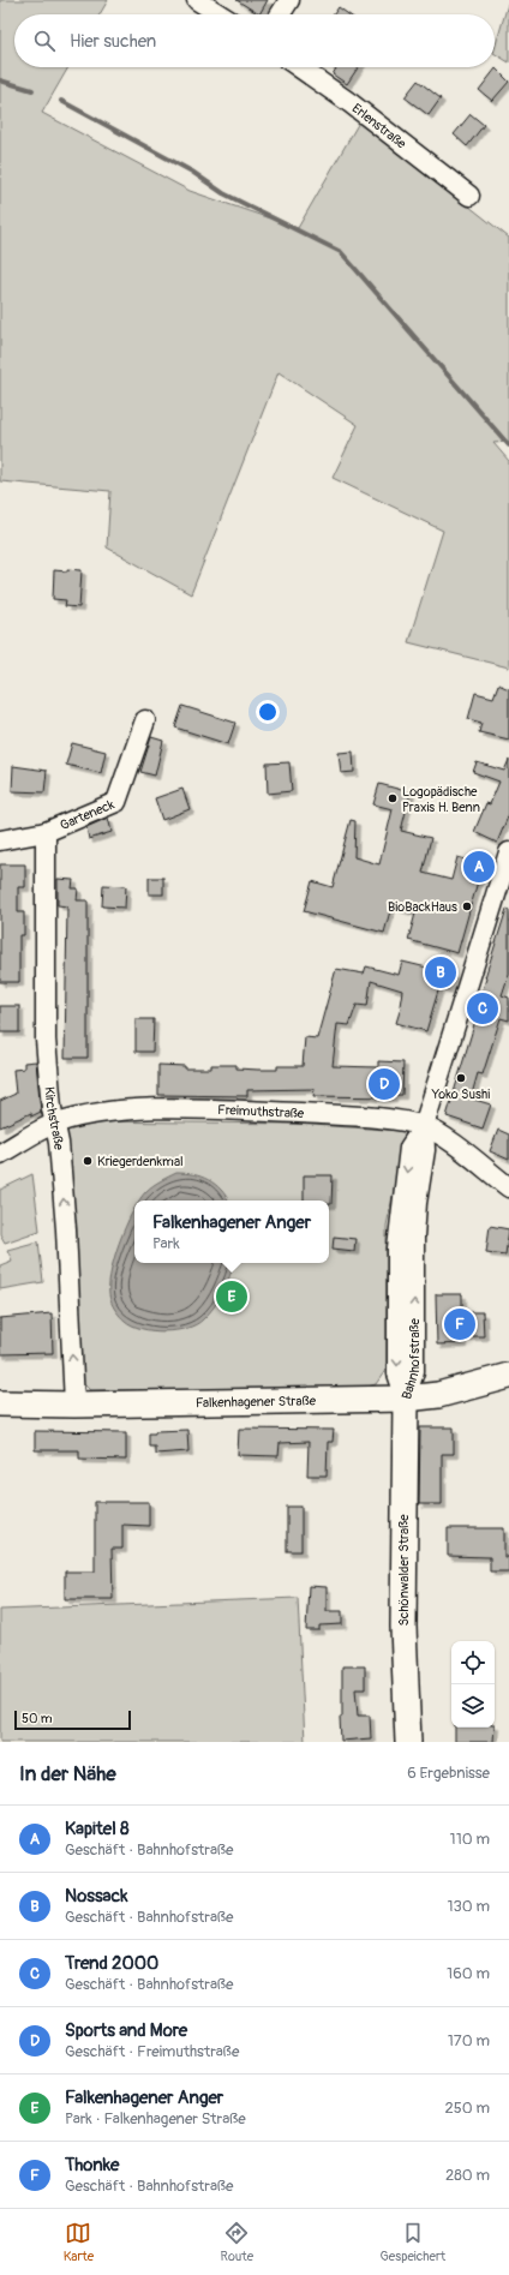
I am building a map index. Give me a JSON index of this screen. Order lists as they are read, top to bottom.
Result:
{
  "streets": {
    "main road": ["Falkenhagener Straße", "Schönwalder Straße"],
    "street": [
      "Erlenstraße",
      "Garteneck",
      "Freimuthstraße",
      "Kirchstraße",
      "Bahnhofstraße"
    ]
  },
  "crossings": [
    ["Garteneck", "Kirchstraße"],
    ["Freimuthstraße", "Kirchstraße"],
    ["Freimuthstraße", "Bahnhofstraße"],
    ["Kirchstraße", "Falkenhagener Straße"],
    ["Bahnhofstraße", "Falkenhagener Straße"],
    ["Bahnhofstraße", "Schönwalder Straße"],
    ["Falkenhagener Straße", "Schönwalder Straße"]
  ],
  "one_way": ["Kirchstraße"],
  "places": [
    "Logopädische Praxis H. Benn",
    "BioBackHaus",
    "Yoko Sushi",
    "Kriegerdenkmal"
  ],
  "scale_bar": "50 m",
  "page": {
    "search": "Hier suchen",
    "pins": [
      "A",
      "B",
      "C",
      "D",
      "E",
      "F"
    ],
    "popup": ["Falkenhagener Anger", "Park"],
    "scale": "50 m",
    "heading": ["In der Nähe", "6 Ergebnisse"],
    "list": [
      {
        "mark": "A",
        "name": "Kapitel 8",
        "note": "Geschäft · Bahnhofstraße",
        "value": "110 m"
      },
      {
        "mark": "B",
        "name": "Nossack",
        "note": "Geschäft · Bahnhofstraße",
        "value": "130 m"
      },
      {
        "mark": "C",
        "name": "Trend 2000",
        "note": "Geschäft · Bahnhofstraße",
        "value": "160 m"
      },
      {
        "mark": "D",
        "name": "Sports and More",
        "note": "Geschäft · Freimuthstraße",
        "value": "170 m"
      },
      {
        "mark": "E",
        "name": "Falkenhagener Anger",
        "note": "Park · Falkenhagener Straße",
        "value": "250 m"
      },
      {
        "mark": "F",
        "name": "Thonke",
        "note": "Geschäft · Bahnhofstraße",
        "value": "280 m"
      }
    ],
    "nav": ["Karte", "Route", "Gespeichert"]
  }
}
